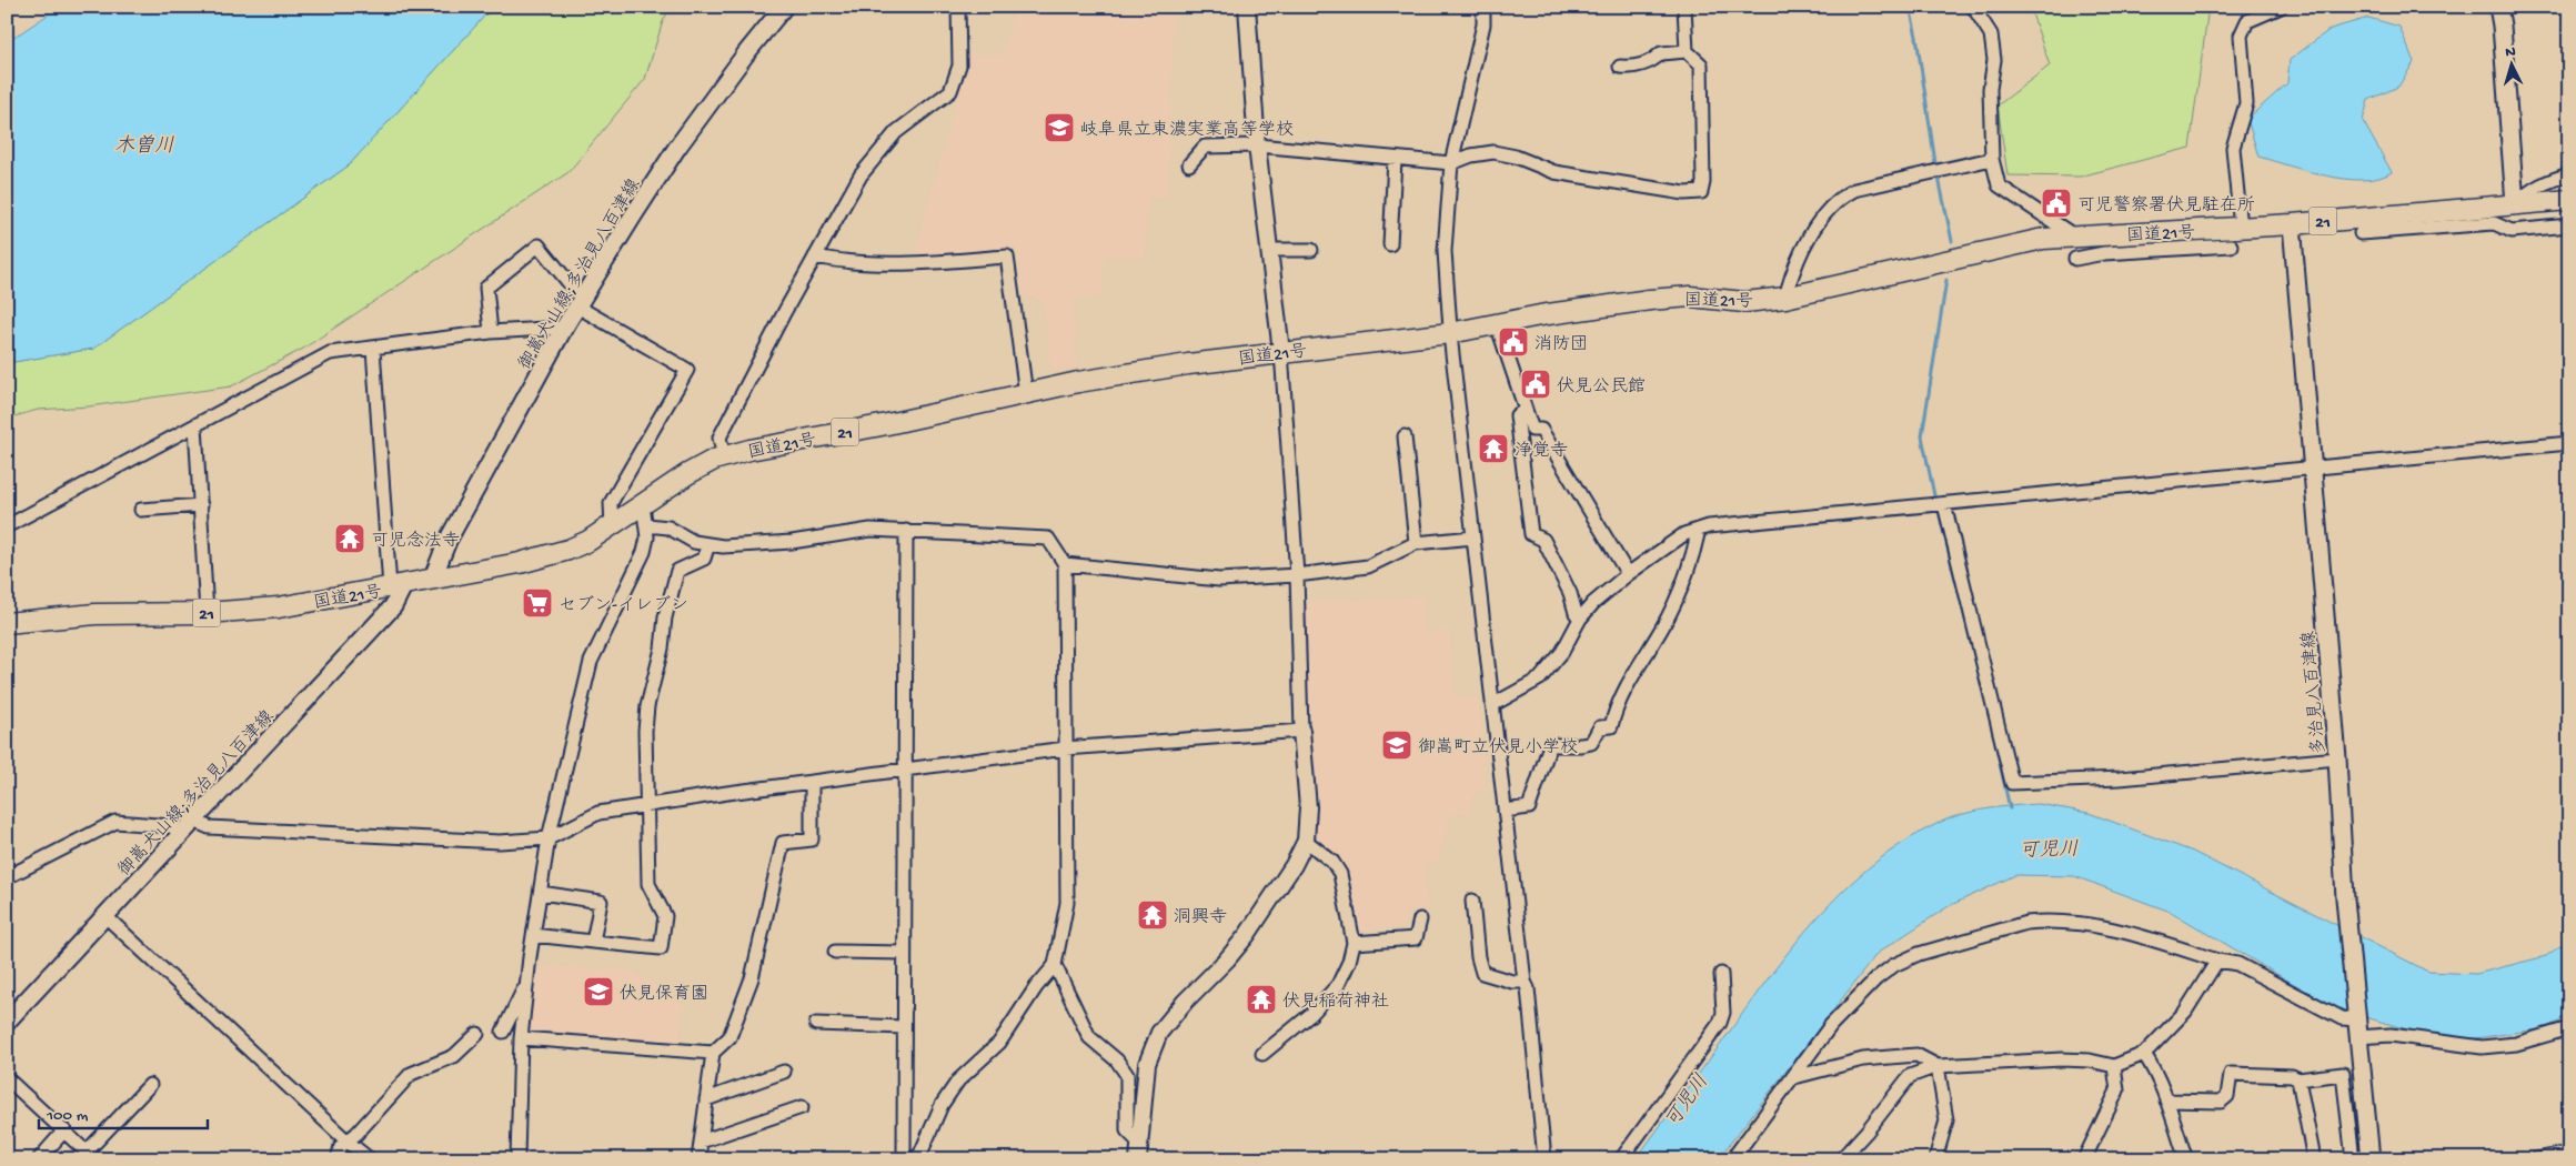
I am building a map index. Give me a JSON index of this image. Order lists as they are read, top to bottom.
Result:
{
  "streets": {
    "highway": ["21", "国道21号"],
    "main road": ["御嵩犬山線;多治見八百津線", "多治見八百津線"]
  },
  "crossings": [
    ["国道21号", "御嵩犬山線;多治見八百津線"],
    ["国道21号", "多治見八百津線"]
  ],
  "water": ["木曽川", "可児川"],
  "places": {
    "school or university": ["岐阜県立東濃実業高等学校", "御嵩町立伏見小学校", "伏見保育園"],
    "public building": ["可児警察署伏見駐在所", "消防団", "伏見公民館"],
    "temple": [
      "浄覚寺",
      "可児念法寺",
      "洞興寺",
      "伏見稲荷神社"
    ],
    "supermarket": ["セブン-イレブン"]
  },
  "scale_bar": "100 m",
  "north": "top"
}
